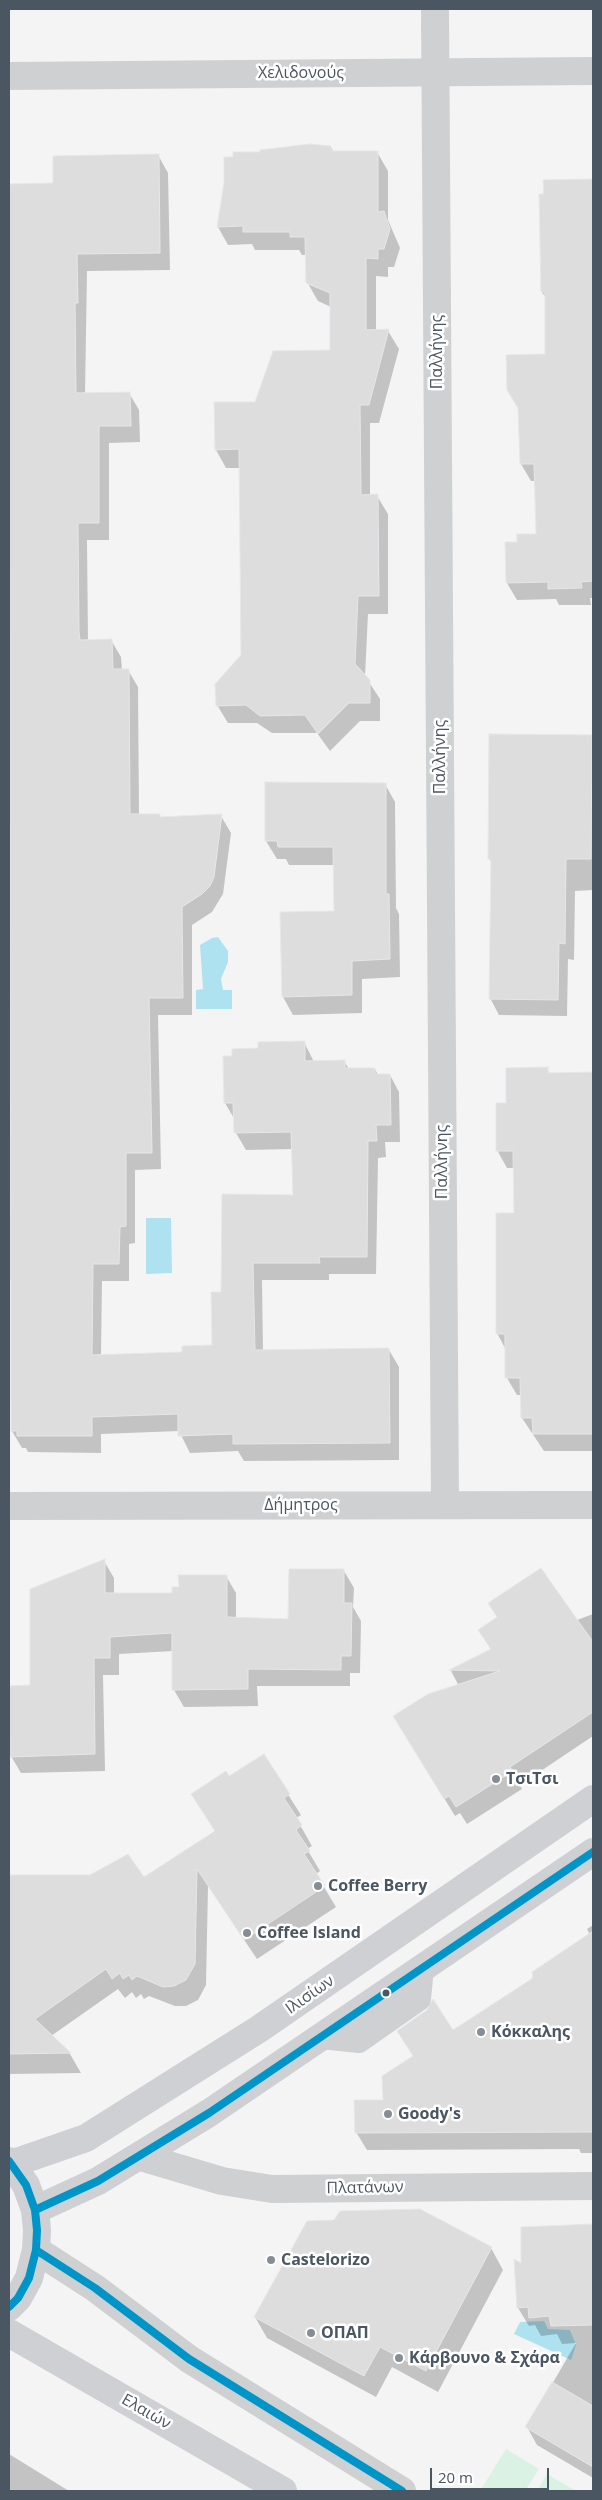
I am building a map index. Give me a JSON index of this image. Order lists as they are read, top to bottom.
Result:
{
  "streets": {
    "main road": ["Ιλισίων", "Ελαιών"],
    "street": [
      "Χελιδονούς",
      "Παλλήνης",
      "Δήμητρος",
      "Πλατάνων"
    ]
  },
  "crossings": [
    ["Χελιδονούς", "Παλλήνης"],
    ["Παλλήνης", "Δήμητρος"]
  ],
  "places": [
    "ΤσιΤσι",
    "Coffee Berry",
    "Coffee Island",
    "Κόκκαλης",
    "Goody's",
    "Castelorizo",
    "ΟΠΑΠ",
    "Κάρβουνο & Σχάρα"
  ],
  "scale_bar": "20 m"
}
